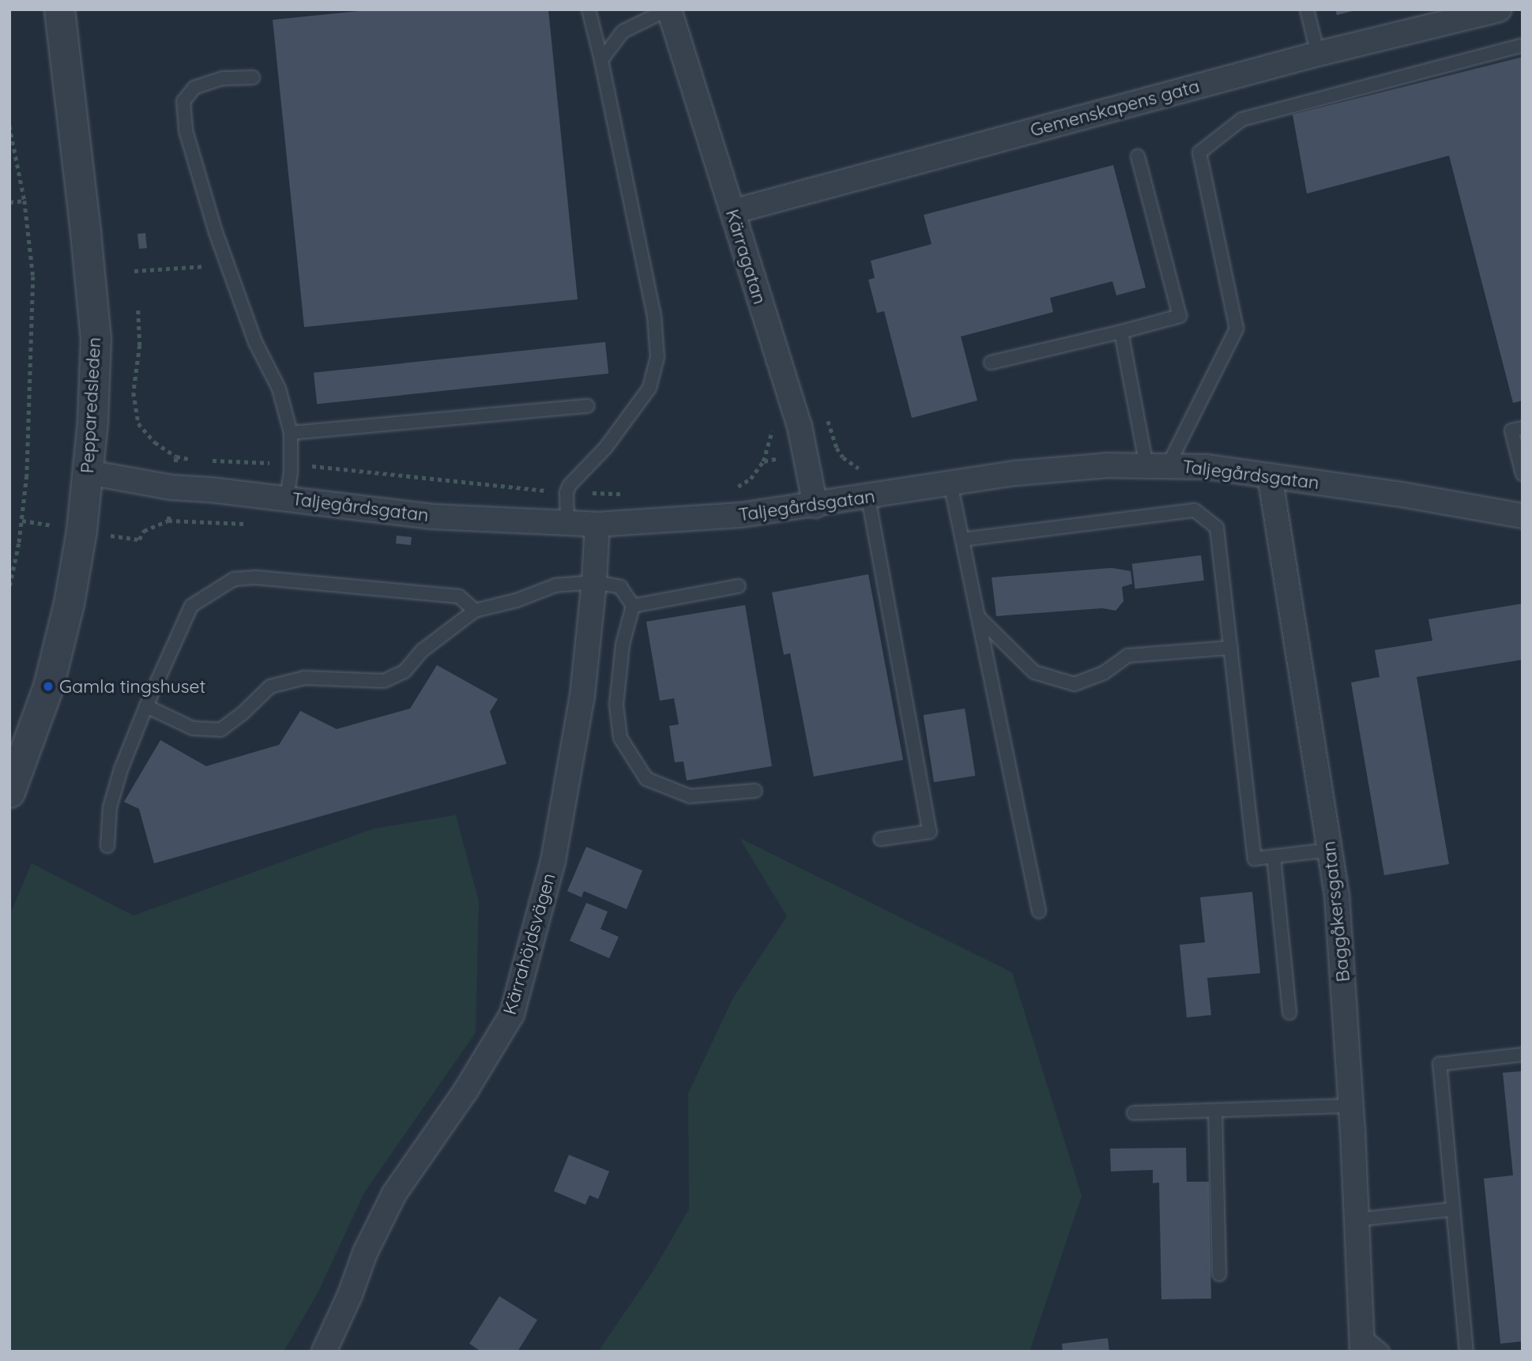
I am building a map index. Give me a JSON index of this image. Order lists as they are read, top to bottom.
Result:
{
  "streets": {
    "street": [
      "Gemenskapens gata",
      "Kärragatan",
      "Pepparedsleden",
      "Taljegårdsgatan",
      "Baggåkersgatan",
      "Kärrahöjdsvägen"
    ]
  },
  "crossings": [
    ["Gemenskapens gata", "Kärragatan"],
    ["Kärragatan", "Taljegårdsgatan"],
    ["Pepparedsleden", "Taljegårdsgatan"],
    ["Taljegårdsgatan", "Baggåkersgatan"],
    ["Taljegårdsgatan", "Kärrahöjdsvägen"]
  ],
  "places": ["Gamla tingshuset"]
}
